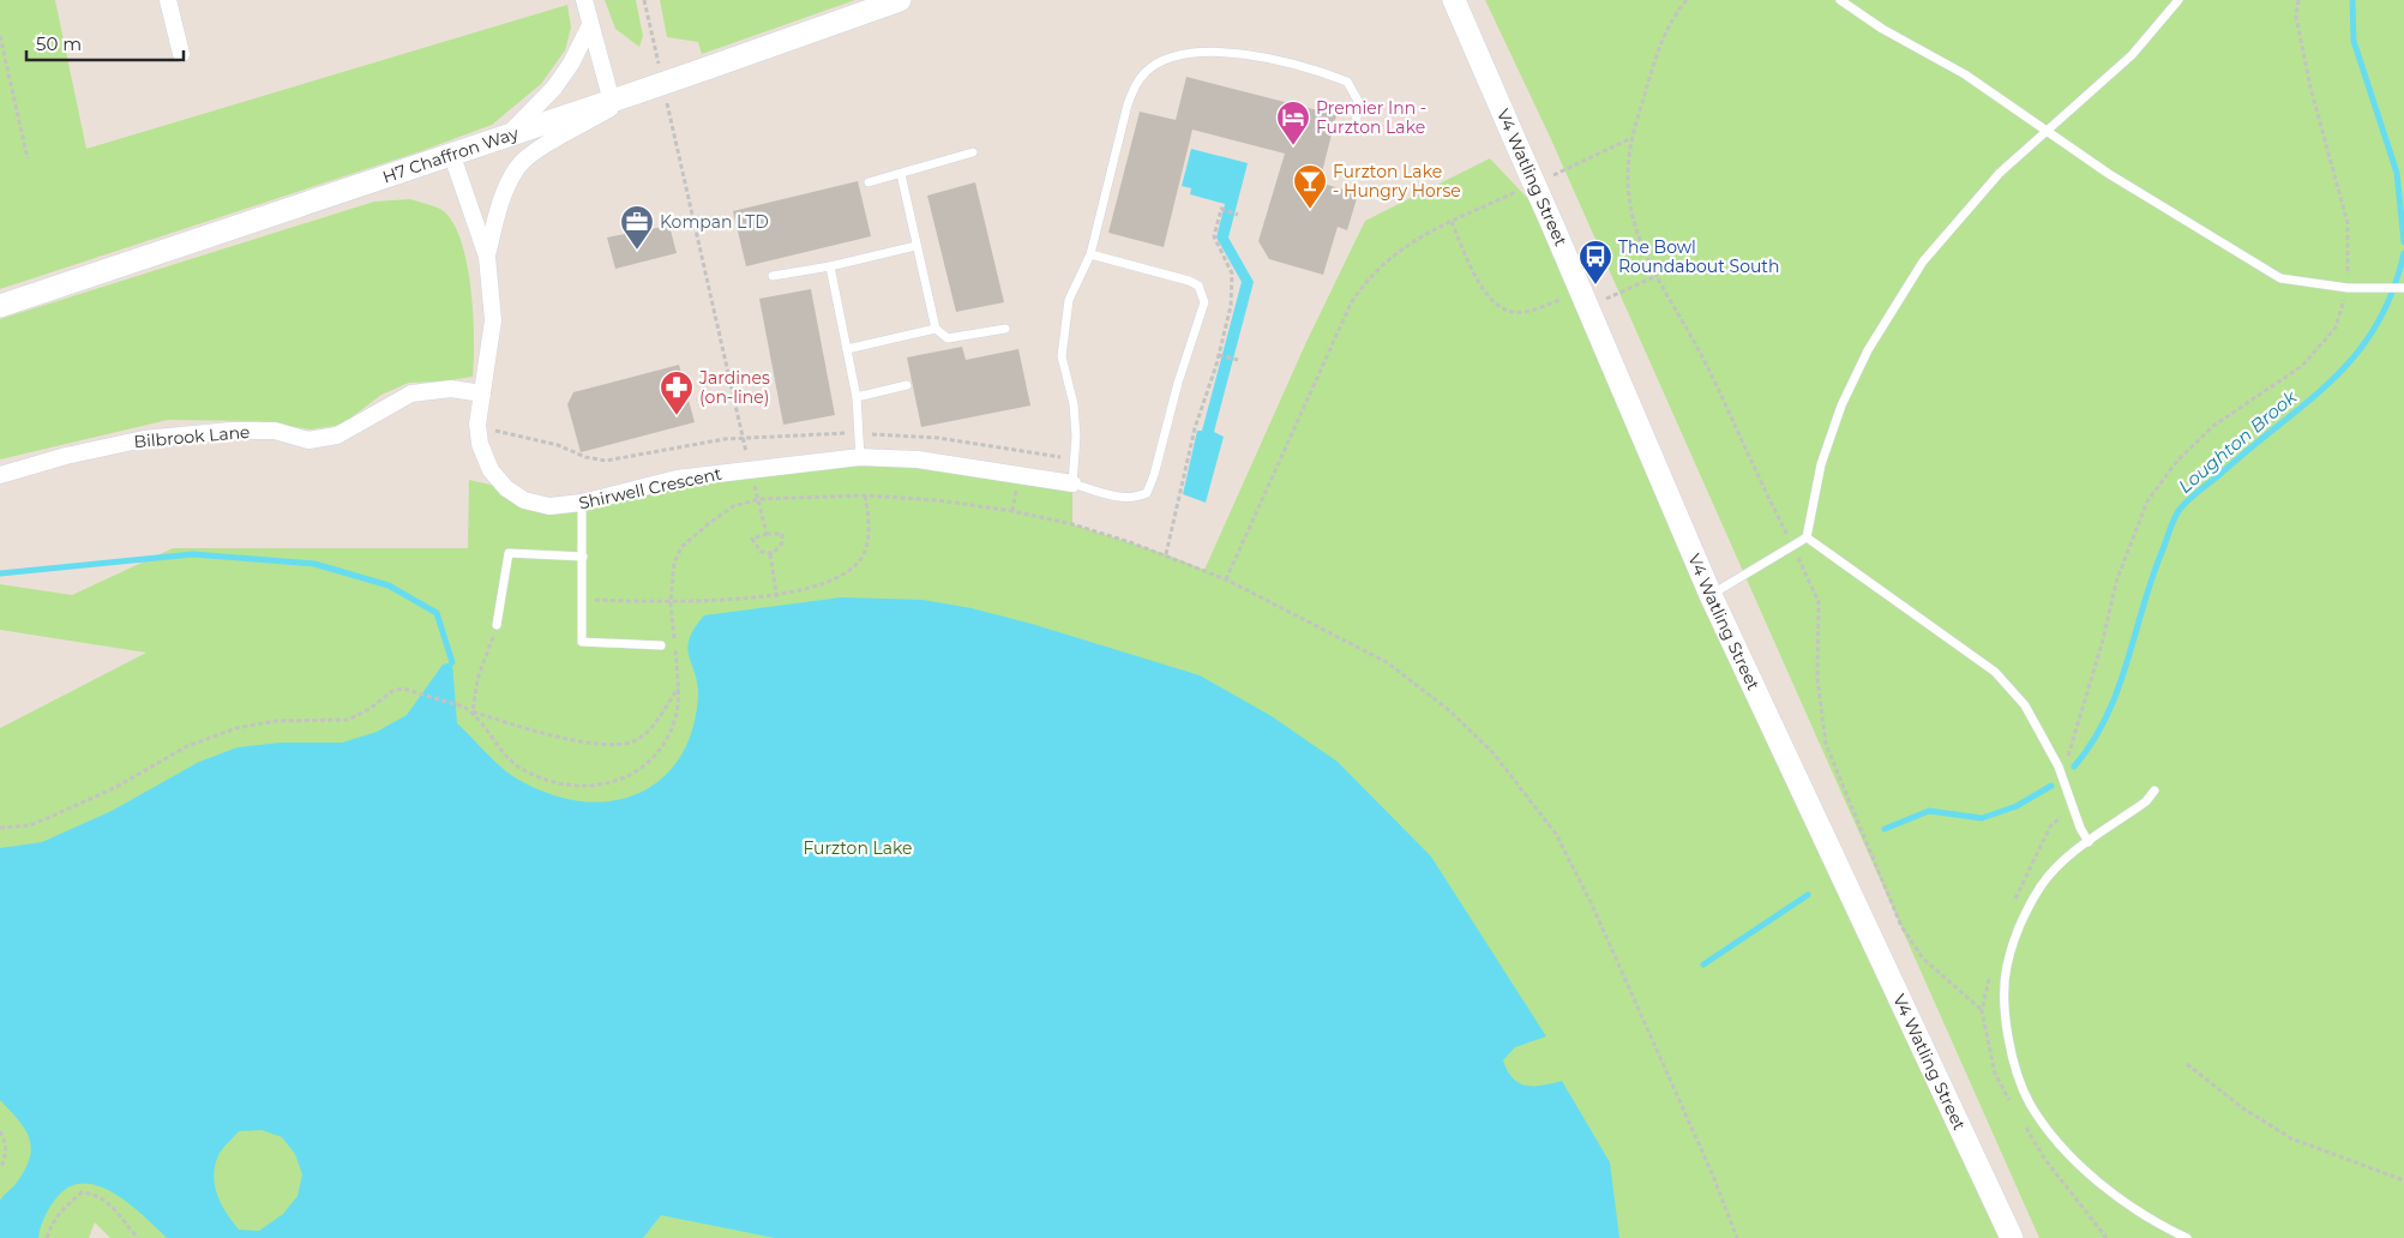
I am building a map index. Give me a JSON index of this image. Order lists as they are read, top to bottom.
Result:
{
  "streets": {
    "street": [
      "H7 Chaffron Way",
      "V4 Watling Street",
      "Bilbrook Lane",
      "Shirwell Crescent"
    ]
  },
  "crossings": [
    ["H7 Chaffron Way", "Shirwell Crescent"],
    ["Bilbrook Lane", "Shirwell Crescent"]
  ],
  "water": ["Loughton Brook"],
  "parks": ["Furzton Lake"],
  "places": {
    "hotel": ["Premier Inn - Furzton Lake"],
    "bar": ["Furzton Lake - Hungry Horse"],
    "office": ["Kompan LTD"],
    "bus stop": ["The Bowl Roundabout South"],
    "pharmacy": ["Jardines (on-line)"]
  },
  "scale_bar": "50 m"
}
